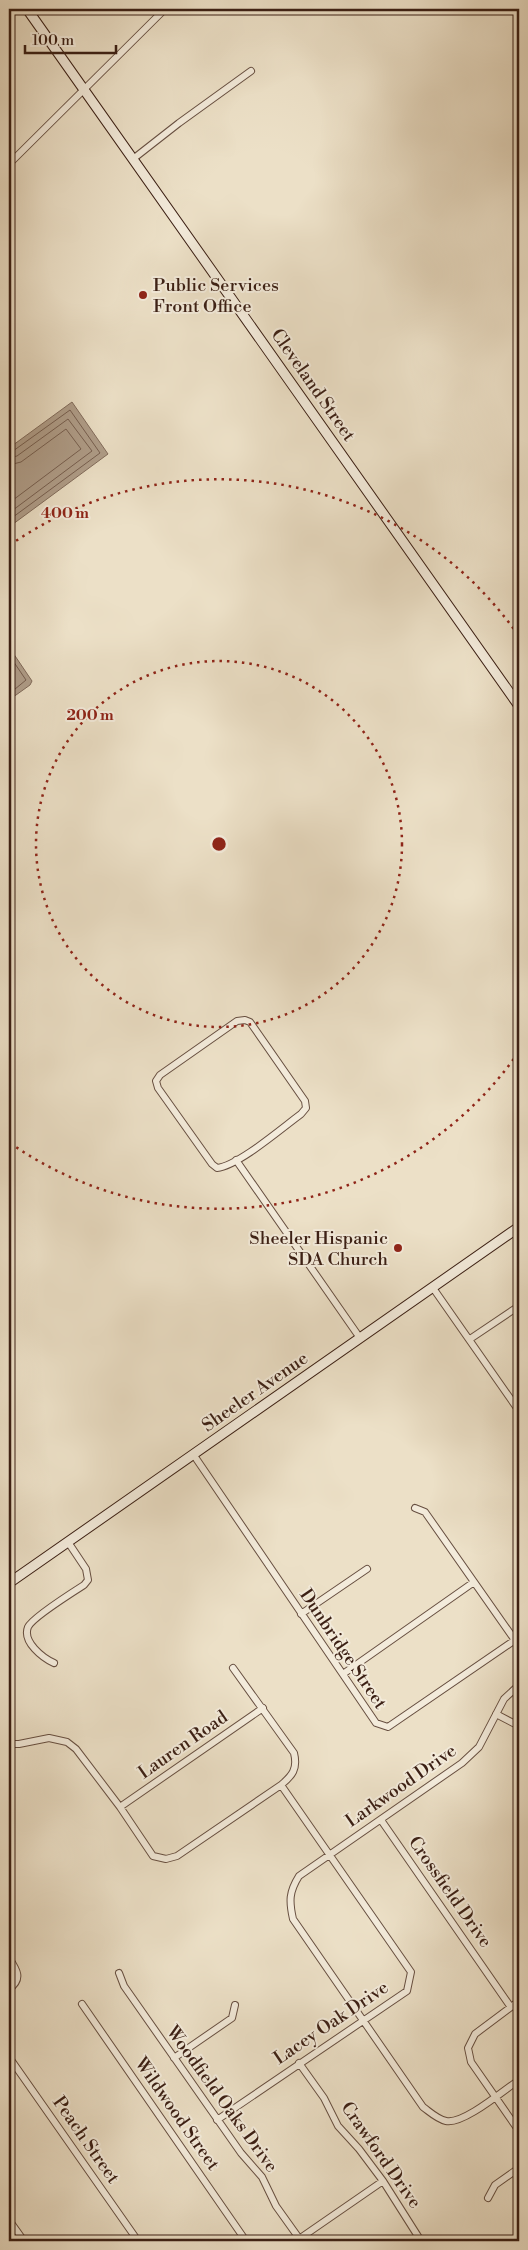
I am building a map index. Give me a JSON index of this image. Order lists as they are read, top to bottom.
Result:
{
  "streets": {
    "street": [
      "Cleveland Street",
      "Sheeler Avenue",
      "Dunbridge Street",
      "Lauren Road",
      "Larkwood Drive",
      "Crossfield Drive",
      "Lacey Oak Drive",
      "Woodfield Oaks Drive",
      "Wildwood Street",
      "Peach Street",
      "Crawford Drive"
    ]
  },
  "crossings": [
    ["Sheeler Avenue", "Dunbridge Street"],
    ["Larkwood Drive", "Crossfield Drive"],
    ["Larkwood Drive", "Lacey Oak Drive"],
    ["Lacey Oak Drive", "Woodfield Oaks Drive"],
    ["Lacey Oak Drive", "Crawford Drive"]
  ],
  "places": ["Public Services Front Office", "Sheeler Hispanic SDA Church"],
  "scale_bar": "100 m",
  "rings": ["400 m", "200 m"]
}
